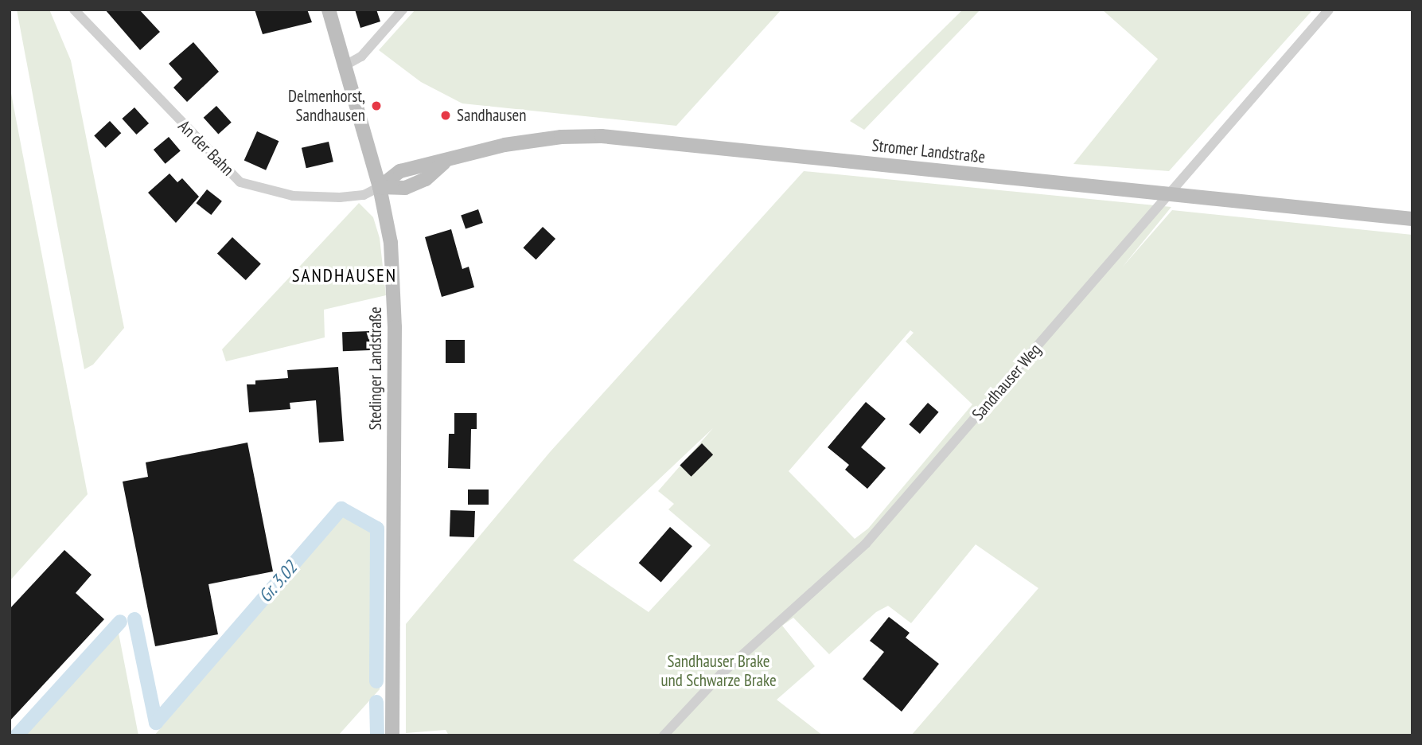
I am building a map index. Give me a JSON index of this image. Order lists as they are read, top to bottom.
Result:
{
  "streets": {
    "main road": ["Stromer Landstraße", "Stedinger Landstraße"],
    "street": ["An der Bahn", "Sandhauser Weg"]
  },
  "crossings": [
    ["An der Bahn", "Stromer Landstraße"],
    ["An der Bahn", "Stedinger Landstraße"],
    ["Stromer Landstraße", "Stedinger Landstraße"],
    ["Stromer Landstraße", "Sandhauser Weg"]
  ],
  "districts": ["SANDHAUSEN"],
  "water": ["Gr. 3.02"],
  "parks": ["Sandhauser Brake und Schwarze Brake"],
  "places": ["Delmenhorst, Sandhausen", "Sandhausen"]
}
